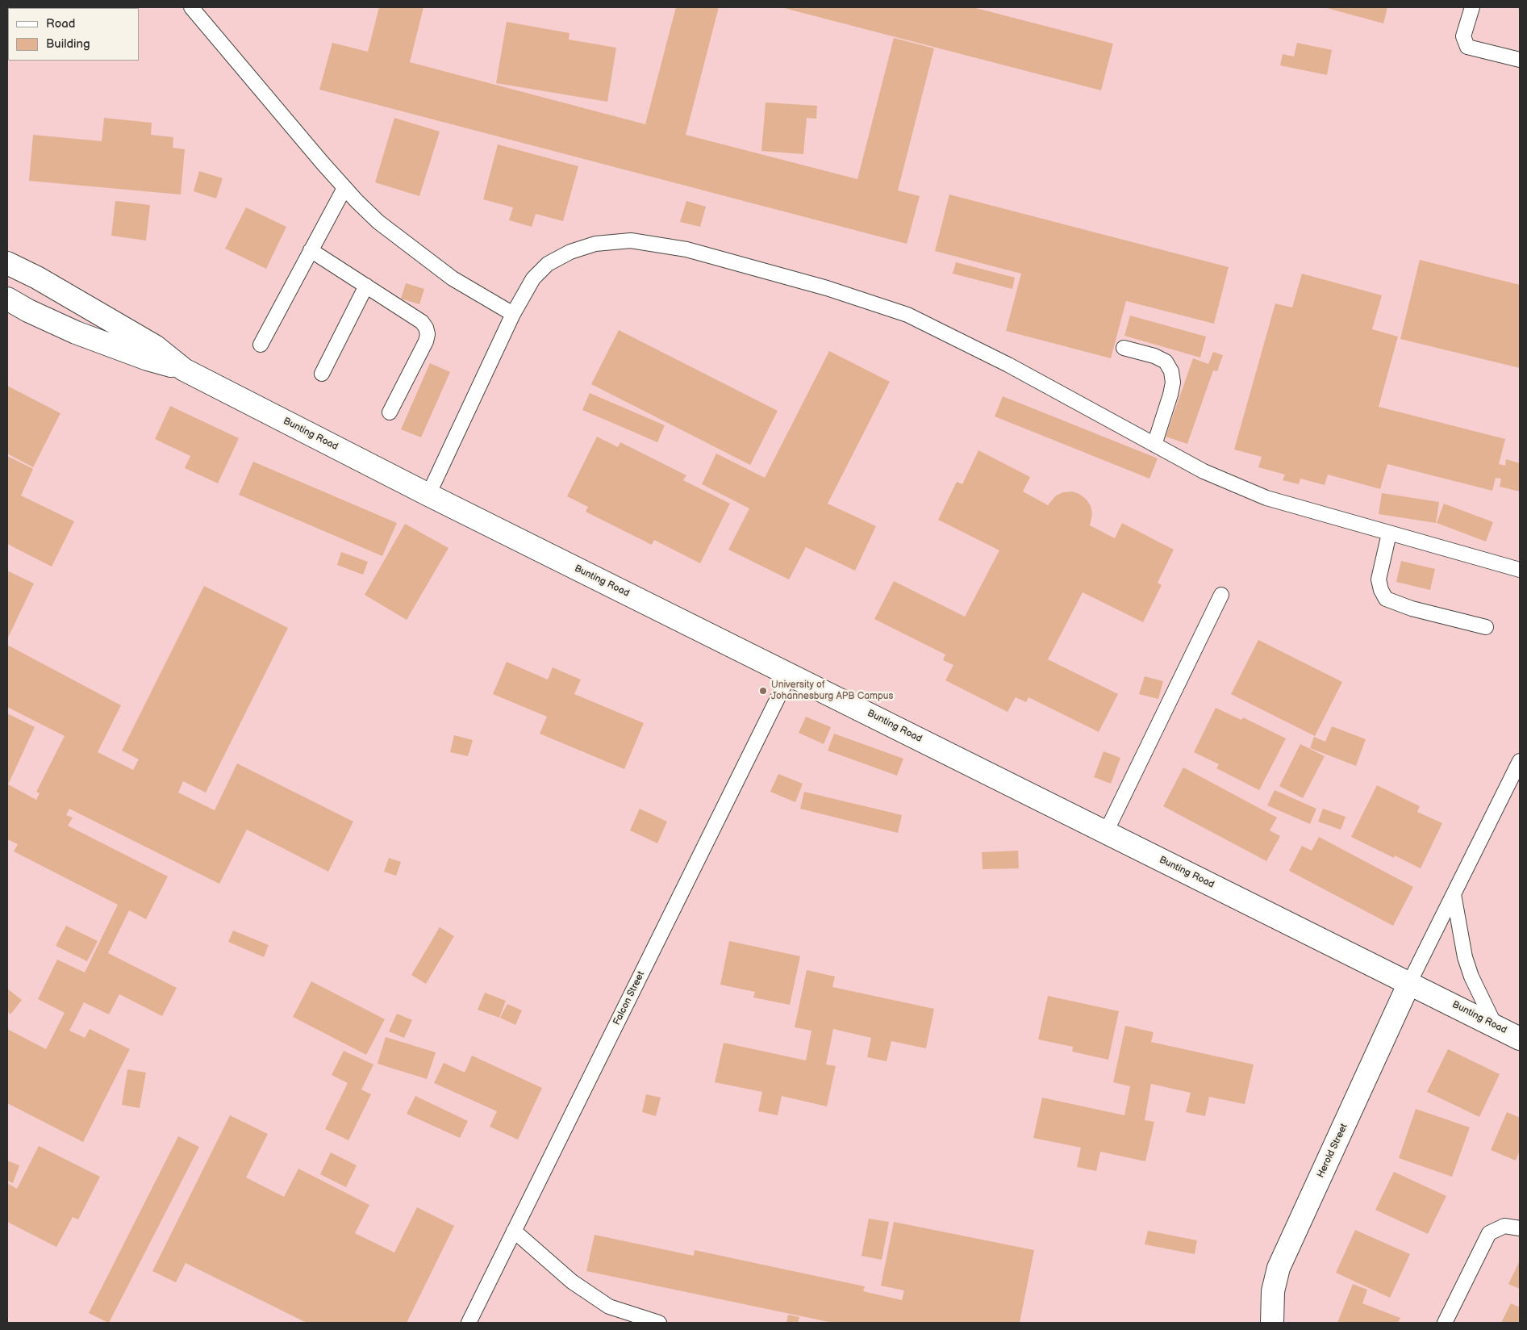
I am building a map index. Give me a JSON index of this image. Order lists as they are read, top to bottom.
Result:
{
  "streets": {
    "street": ["Bunting Road", "Herold Street"],
    "lane": ["Falcon Street"]
  },
  "crossings": [
    ["Bunting Road", "Falcon Street"],
    ["Bunting Road", "Herold Street"]
  ],
  "places": ["University of Johannesburg APB Campus"],
  "legend": ["Road", "Building"]
}
